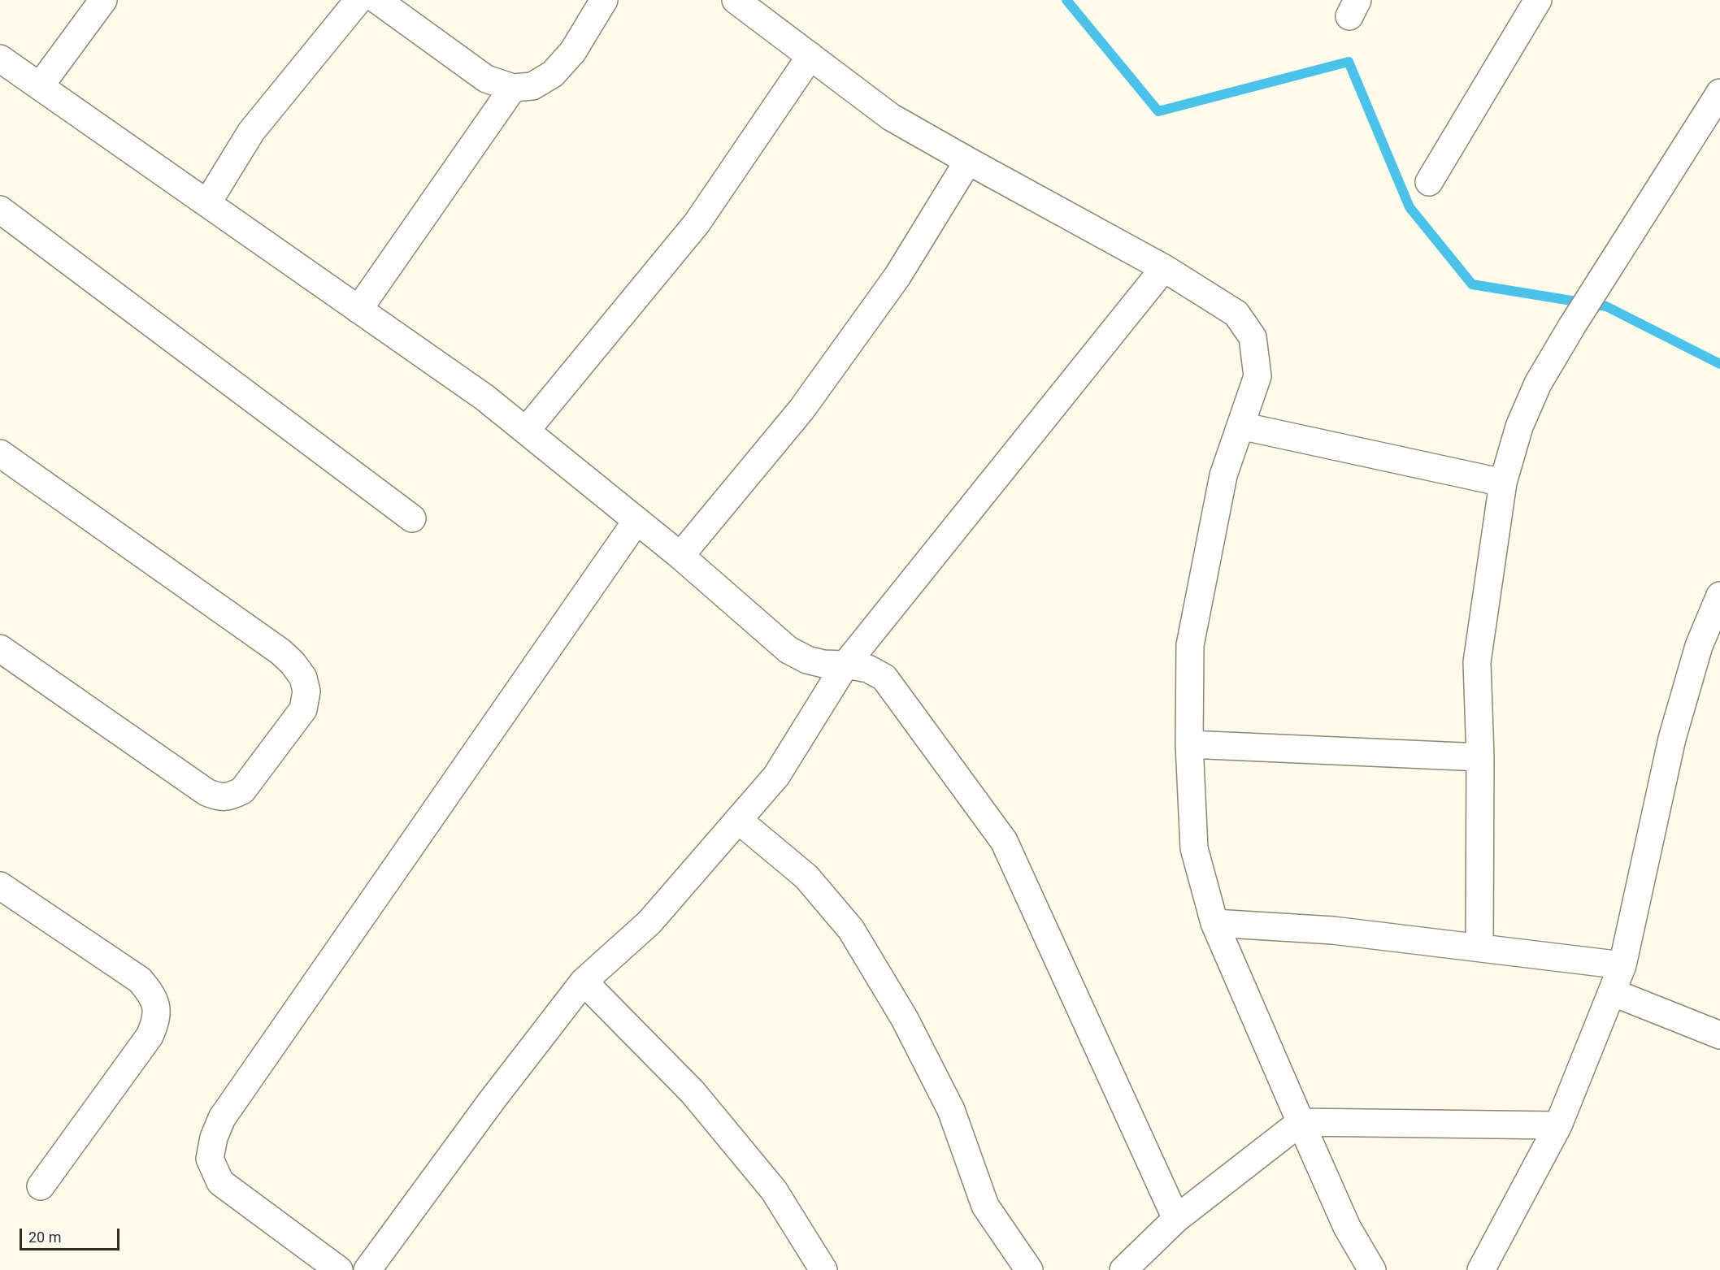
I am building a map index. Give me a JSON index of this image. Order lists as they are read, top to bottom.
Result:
{
  "scale_bar": "20 m"
}
